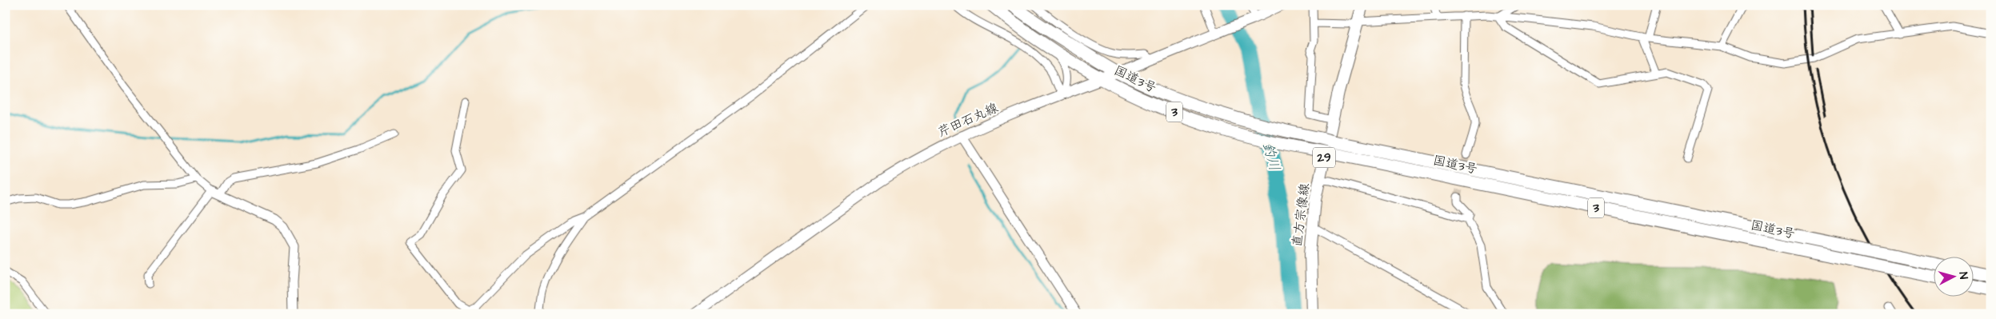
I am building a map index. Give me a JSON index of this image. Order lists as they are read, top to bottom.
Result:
{
  "streets": {
    "highway": ["国道3号", "3"],
    "main road": ["芹田石丸線", "29", "直方宗像線"]
  },
  "crossings": [
    ["国道3号", "芹田石丸線"]
  ],
  "water": ["釣川"],
  "north": "right"
}
